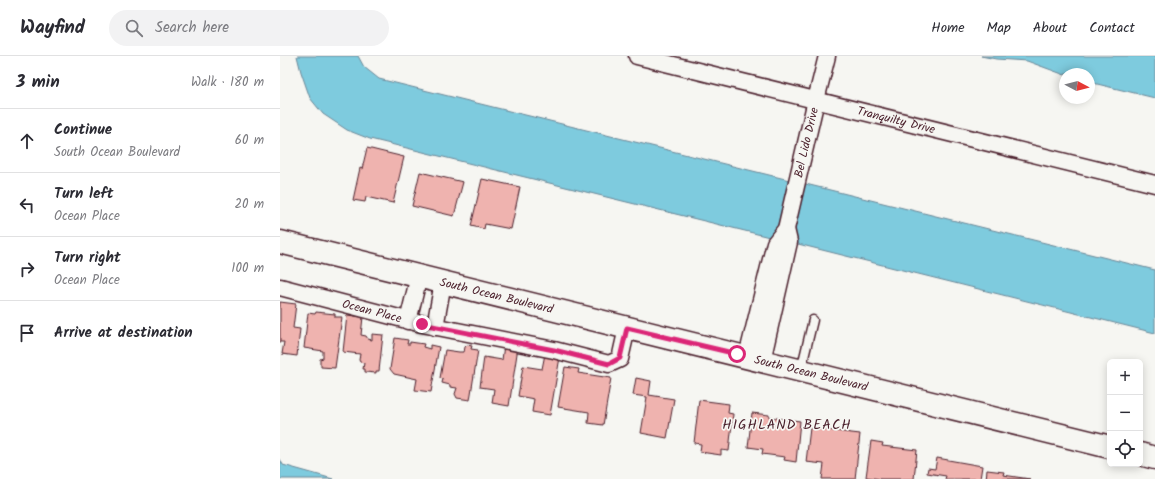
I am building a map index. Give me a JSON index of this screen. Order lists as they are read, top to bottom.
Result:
{
  "streets": {
    "main road": ["South Ocean Boulevard"],
    "street": ["Tranquilty Drive", "Bel Lido Drive", "Ocean Place"]
  },
  "crossings": [
    ["Tranquilty Drive", "Bel Lido Drive"],
    ["Bel Lido Drive", "South Ocean Boulevard"],
    ["South Ocean Boulevard", "Ocean Place"]
  ],
  "districts": ["HIGHLAND BEACH"],
  "north": "right",
  "page": {
    "header": "Wayfind",
    "search": "Search here",
    "nav": [
      "Home",
      "Map",
      "About",
      "Contact"
    ],
    "heading": ["3 min", "Walk · 180 m"],
    "list": [
      ["Continue", "South Ocean Boulevard", "60 m"],
      ["Turn left", "Ocean Place", "20 m"],
      ["Turn right", "Ocean Place", "100 m"],
      "Arrive at destination"
    ],
    "map_buttons": ["+", "−"]
  }
}
